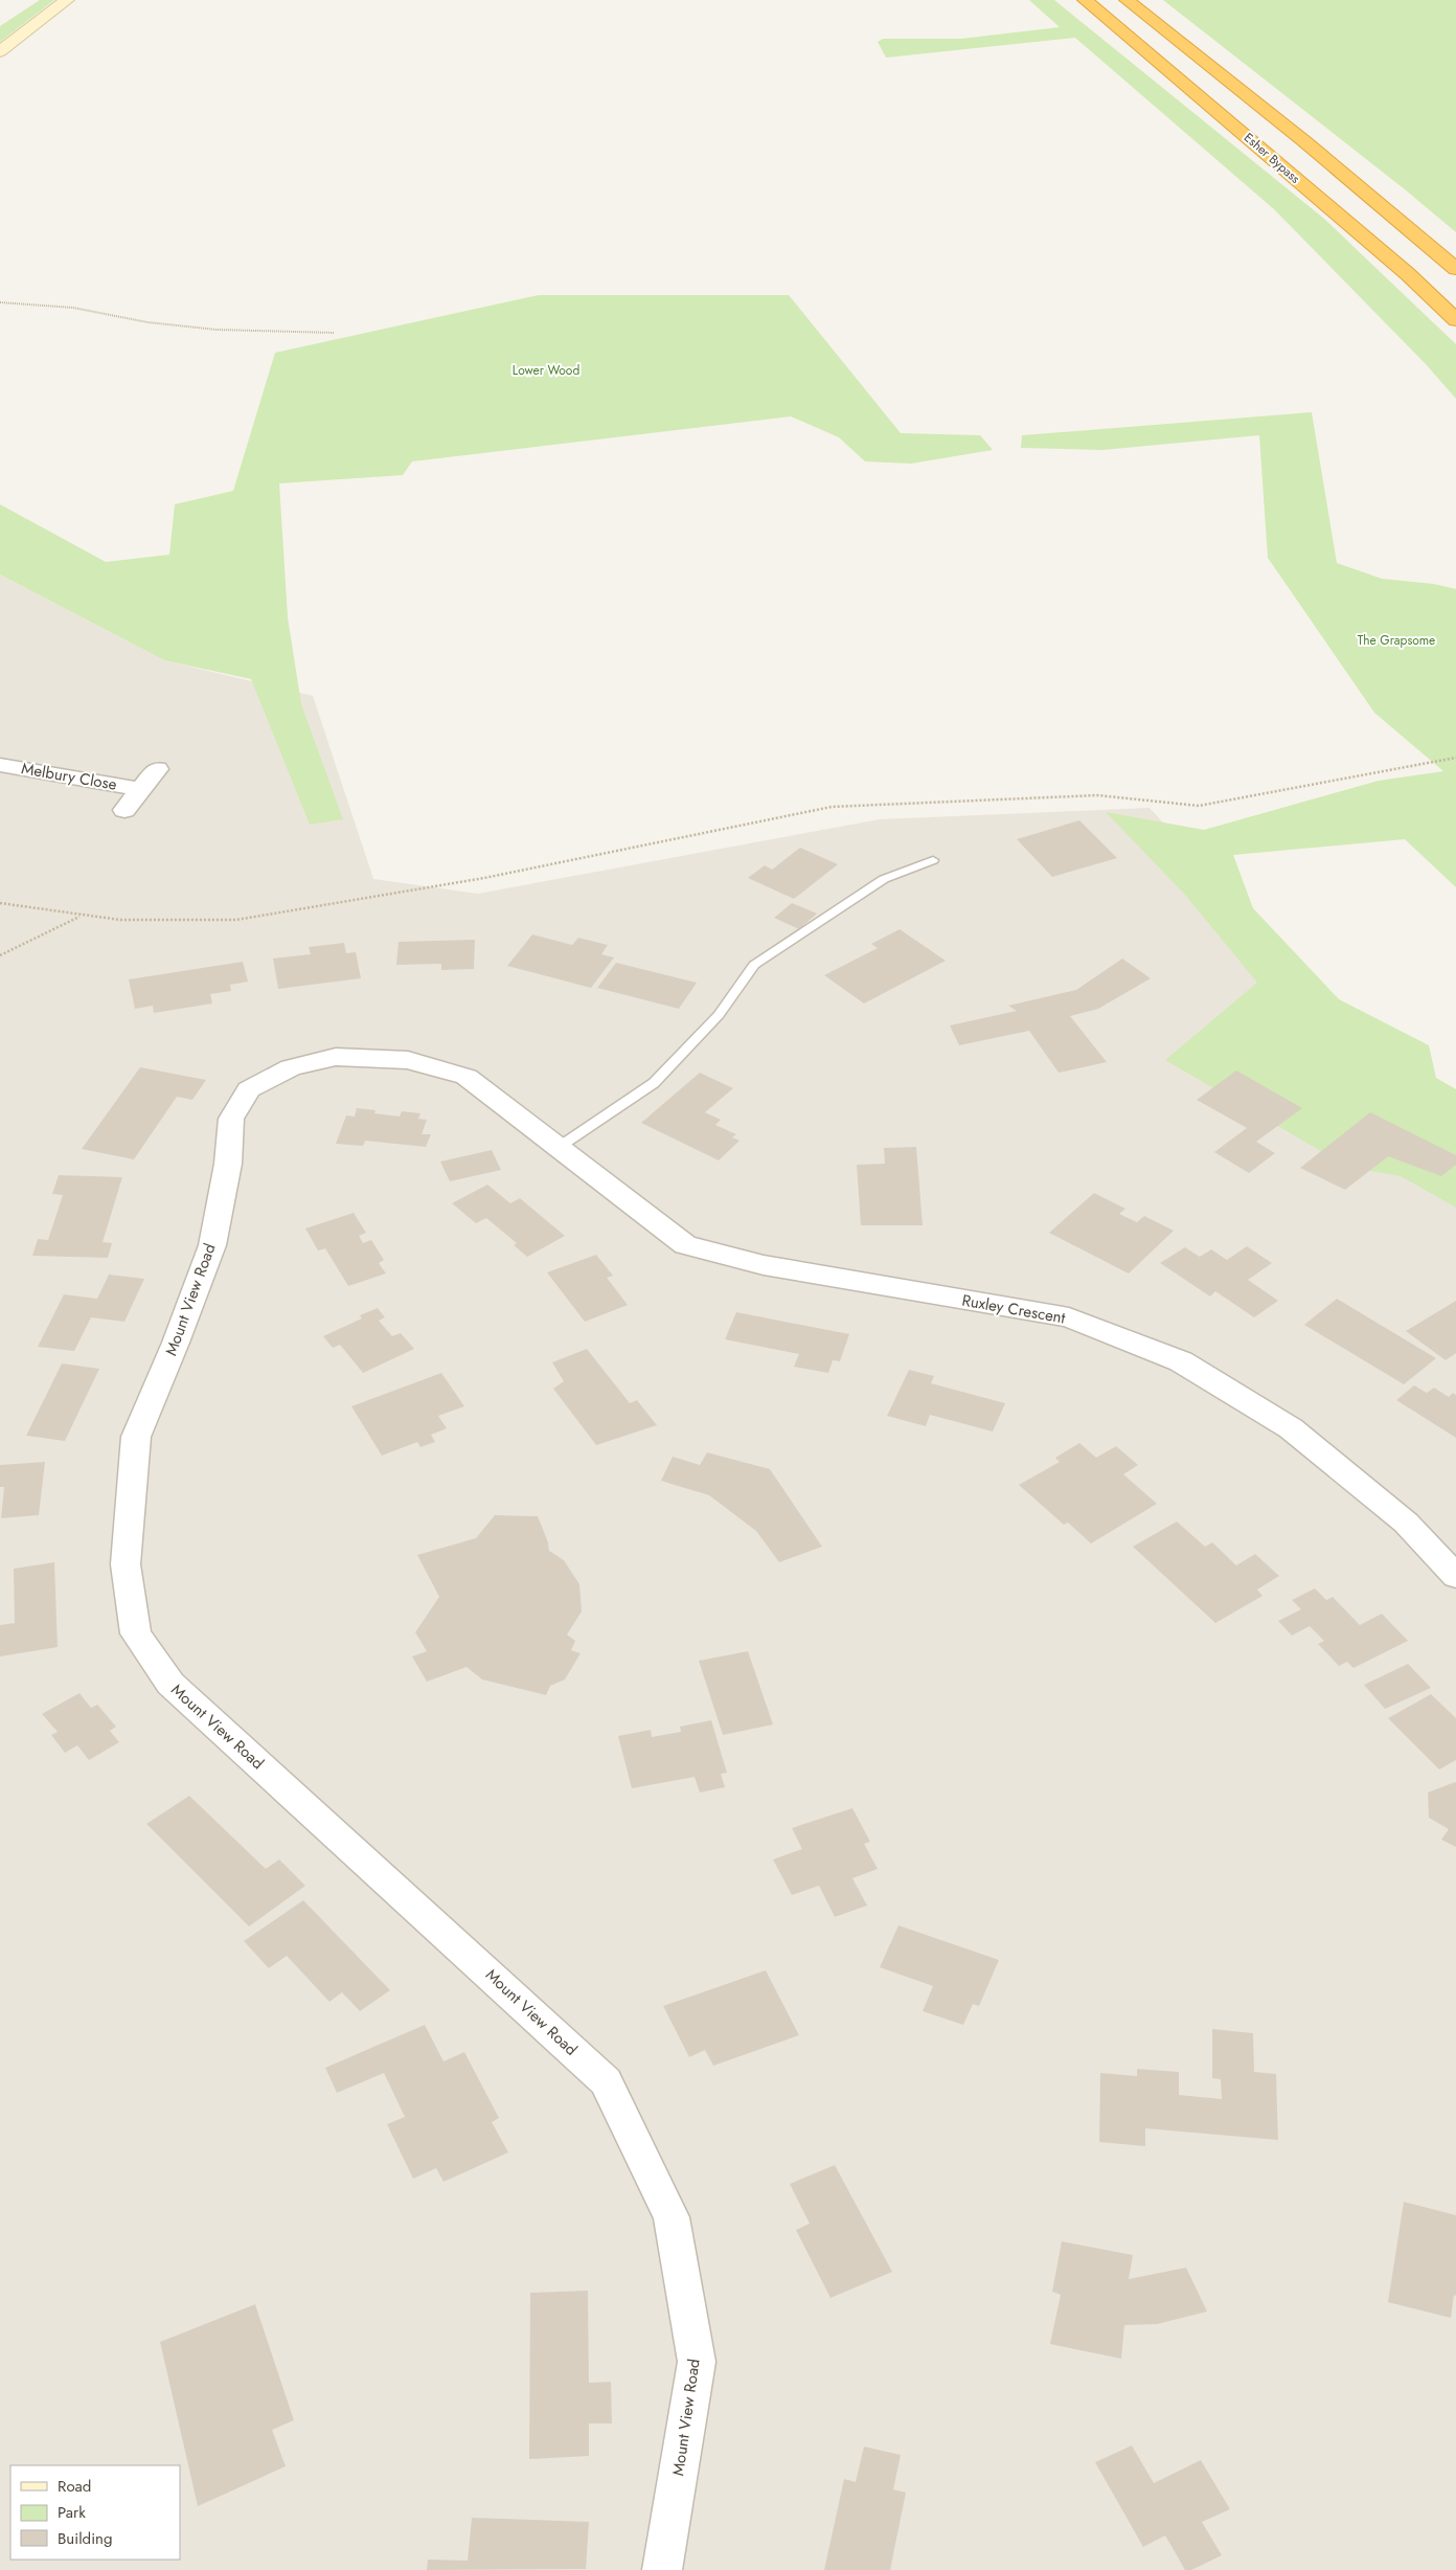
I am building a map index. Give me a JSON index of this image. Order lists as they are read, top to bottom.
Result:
{
  "streets": {
    "highway": ["Esher Bypass"],
    "street": ["Melbury Close", "Mount View Road", "Ruxley Crescent"]
  },
  "crossings": [
    ["Mount View Road", "Ruxley Crescent"]
  ],
  "parks": ["Lower Wood", "The Grapsome"],
  "legend": ["Road", "Park", "Building"]
}
